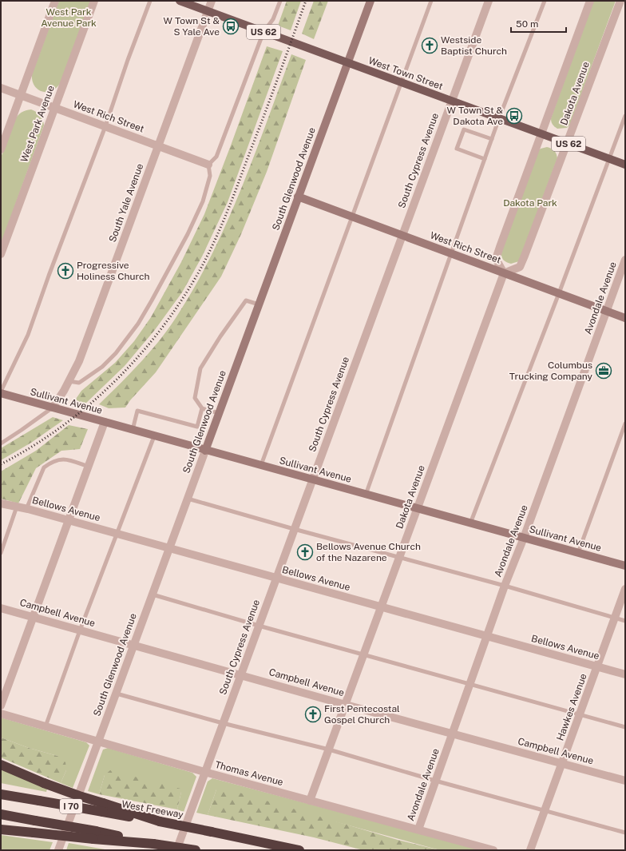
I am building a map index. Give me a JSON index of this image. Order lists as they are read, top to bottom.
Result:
{
  "streets": {
    "highway": ["I 70", "West Freeway"],
    "main road": ["US 62", "West Town Street"],
    "street": [
      "Dakota Avenue",
      "West Rich Street",
      "West Park Avenue",
      "South Cypress Avenue",
      "South Glenwood Avenue",
      "South Yale Avenue",
      "Avondale Avenue",
      "Sullivant Avenue",
      "Bellows Avenue",
      "Campbell Avenue",
      "Hawkes Avenue",
      "Thomas Avenue"
    ]
  },
  "crossings": [
    ["West Town Street", "Dakota Avenue"],
    ["West Town Street", "South Cypress Avenue"],
    ["West Town Street", "South Glenwood Avenue"],
    ["West Town Street", "South Yale Avenue"],
    ["Dakota Avenue", "West Rich Street"],
    ["Dakota Avenue", "Sullivant Avenue"],
    ["Dakota Avenue", "Bellows Avenue"],
    ["Dakota Avenue", "Campbell Avenue"],
    ["Dakota Avenue", "Thomas Avenue"],
    ["West Rich Street", "West Park Avenue"],
    ["West Rich Street", "South Cypress Avenue"],
    ["West Rich Street", "South Glenwood Avenue"],
    ["West Rich Street", "South Yale Avenue"],
    ["West Rich Street", "Avondale Avenue"],
    ["South Cypress Avenue", "Sullivant Avenue"],
    ["South Cypress Avenue", "Bellows Avenue"],
    ["South Cypress Avenue", "Campbell Avenue"],
    ["South Cypress Avenue", "Thomas Avenue"],
    ["South Glenwood Avenue", "Sullivant Avenue"],
    ["South Glenwood Avenue", "Bellows Avenue"],
    ["South Glenwood Avenue", "Campbell Avenue"],
    ["South Glenwood Avenue", "Thomas Avenue"],
    ["South Yale Avenue", "Sullivant Avenue"],
    ["Avondale Avenue", "Sullivant Avenue"],
    ["Avondale Avenue", "Bellows Avenue"],
    ["Avondale Avenue", "Campbell Avenue"],
    ["Avondale Avenue", "Thomas Avenue"],
    ["Bellows Avenue", "Hawkes Avenue"],
    ["Campbell Avenue", "Hawkes Avenue"],
    ["I 70", "West Freeway"]
  ],
  "parks": ["West Park Avenue Park", "Dakota Park"],
  "places": {
    "bus stop": ["W Town St & S Yale Ave", "W Town St & Dakota Ave"],
    "church": [
      "Westside Baptist Church",
      "Progressive Holiness Church",
      "Bellows Avenue Church of the Nazarene",
      "First Pentecostal Gospel Church"
    ],
    "office": ["Columbus Trucking Company"]
  },
  "scale_bar": "50 m"
}
